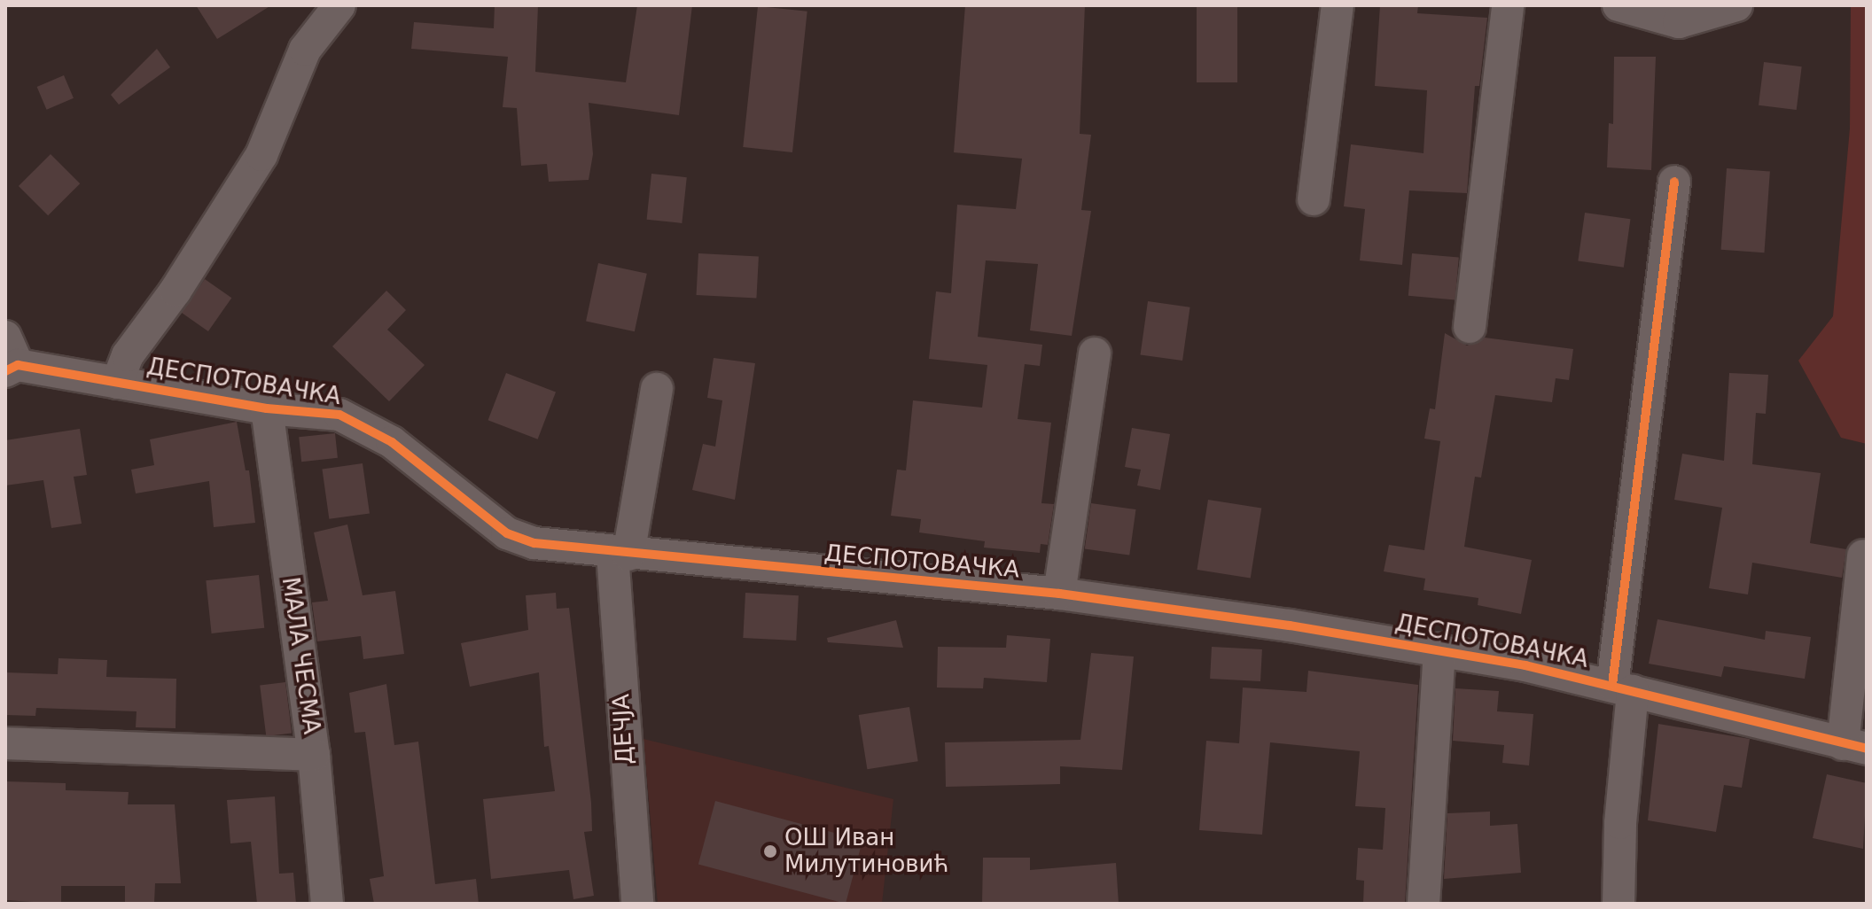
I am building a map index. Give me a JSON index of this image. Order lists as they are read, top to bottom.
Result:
{
  "streets": {
    "street": ["ДЕСПОТОВАЧКА", "МАЛА ЧЕСМА", "ДЕЧЈА"]
  },
  "crossings": [
    ["ДЕСПОТОВАЧКА", "МАЛА ЧЕСМА"],
    ["ДЕСПОТОВАЧКА", "ДЕЧЈА"]
  ],
  "places": ["ОШ Иван Милутиновић"]
}
